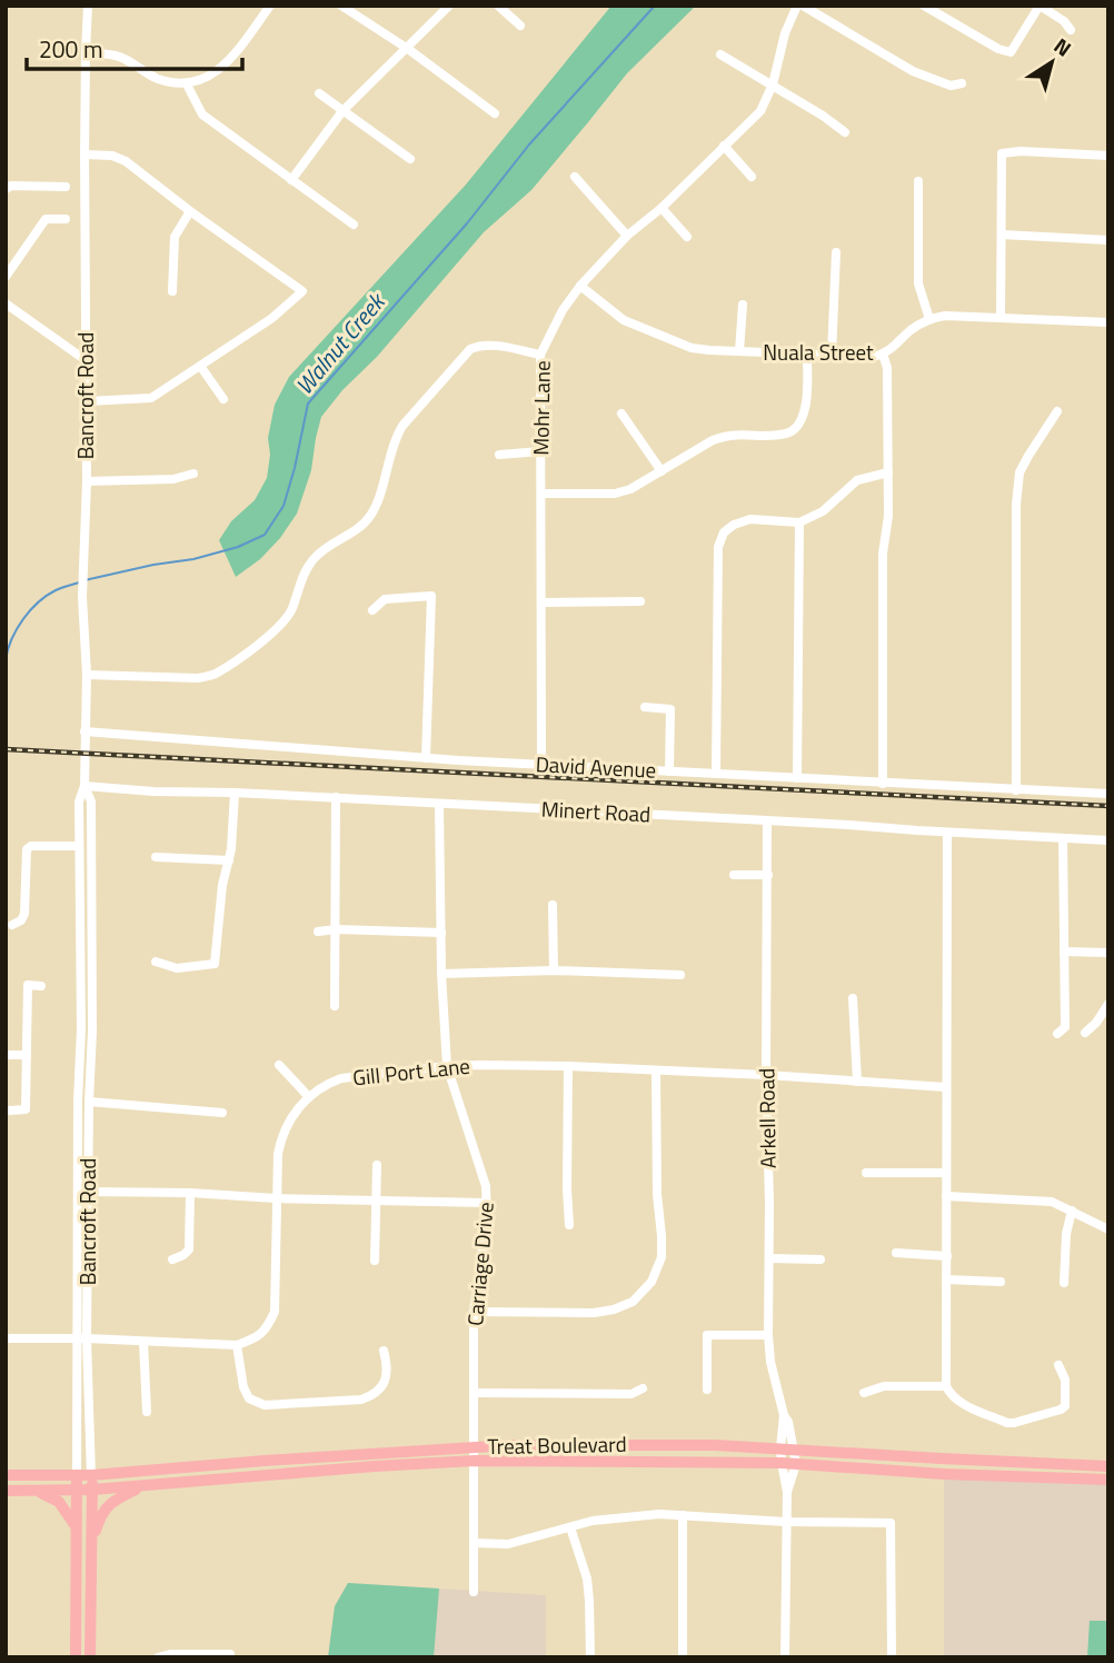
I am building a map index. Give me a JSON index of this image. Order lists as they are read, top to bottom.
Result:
{
  "streets": {
    "main road": ["Bancroft Road", "Treat Boulevard"],
    "street": [
      "Nuala Street",
      "Mohr Lane",
      "David Avenue",
      "Minert Road",
      "Gill Port Lane",
      "Arkell Road",
      "Carriage Drive"
    ]
  },
  "crossings": [
    ["Nuala Street", "Mohr Lane"],
    ["Bancroft Road", "David Avenue"],
    ["Bancroft Road", "Minert Road"],
    ["Bancroft Road", "Treat Boulevard"],
    ["Mohr Lane", "David Avenue"],
    ["Minert Road", "Arkell Road"],
    ["Minert Road", "Carriage Drive"],
    ["Gill Port Lane", "Arkell Road"],
    ["Gill Port Lane", "Carriage Drive"],
    ["Arkell Road", "Treat Boulevard"],
    ["Carriage Drive", "Treat Boulevard"]
  ],
  "water": ["Walnut Creek"],
  "scale_bar": "200 m",
  "north": "top right"
}
